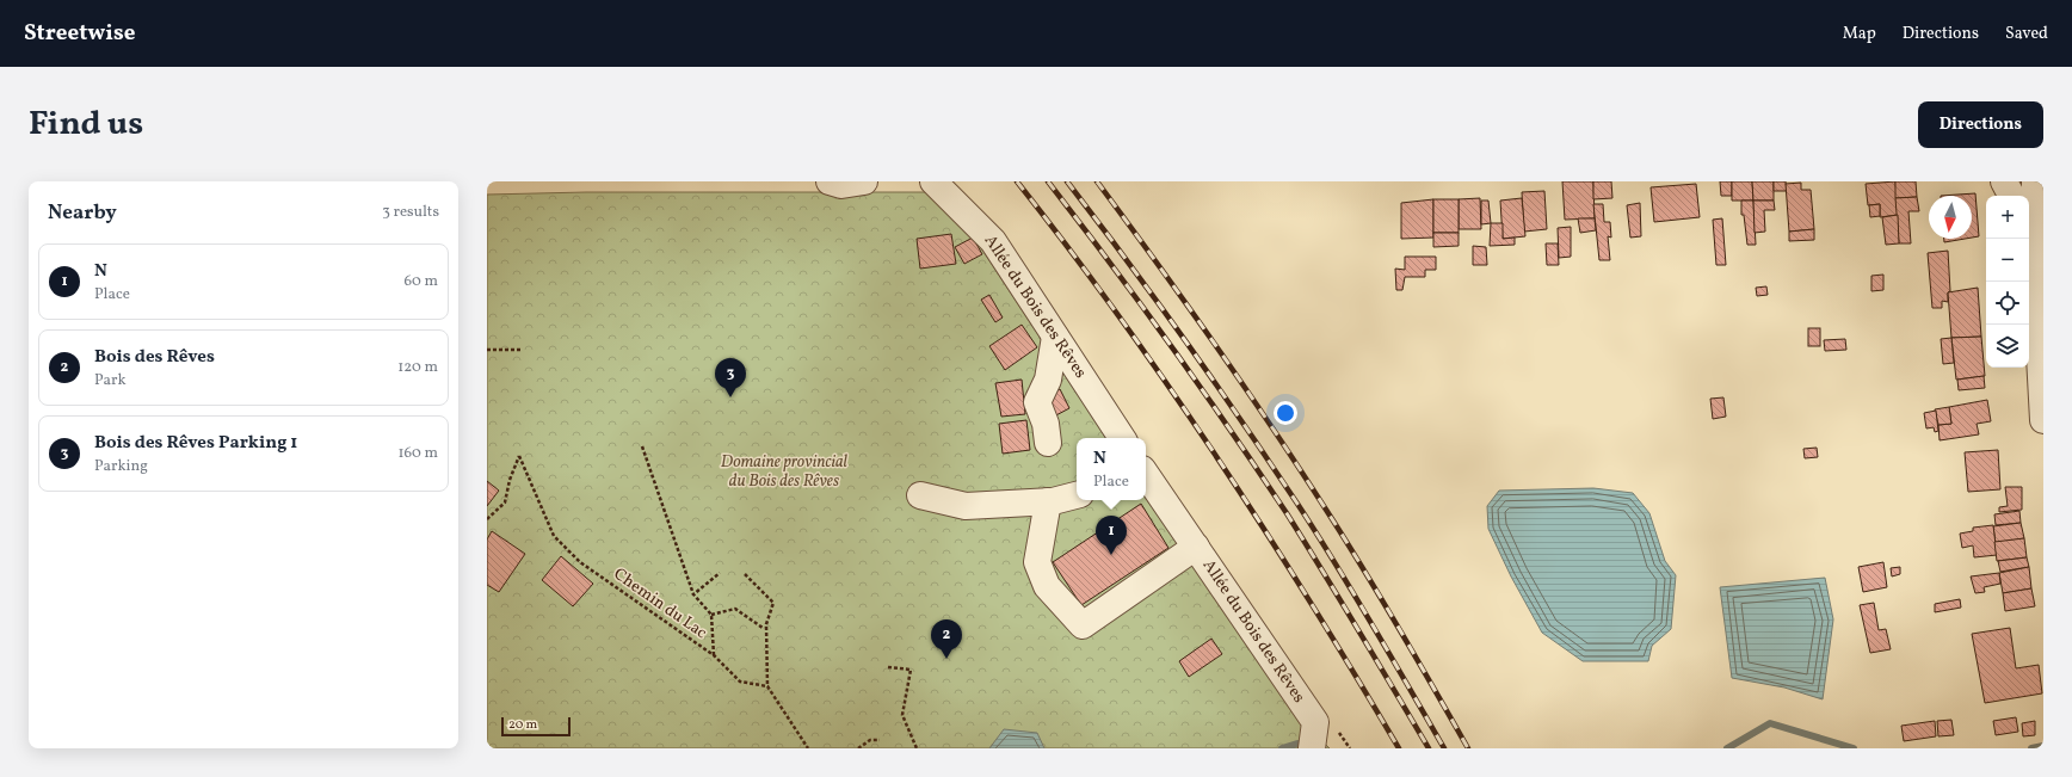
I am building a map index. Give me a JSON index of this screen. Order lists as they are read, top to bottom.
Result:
{
  "streets": {
    "street": ["Allée du Bois des Rêves"],
    "path": ["Chemin du Lac"]
  },
  "parks": ["Domaine provincial du Bois des Rêves"],
  "scale_bar": "20 m",
  "north": "bottom",
  "page": {
    "header": "Streetwise",
    "nav": ["Map", "Directions", "Saved"],
    "title": "Find us",
    "buttons": "Directions",
    "heading": ["Nearby", "3 results"],
    "map_buttons": ["+", "−"],
    "list": [
      {
        "mark": "1",
        "name": "N",
        "note": "Place",
        "value": "60 m"
      },
      {
        "mark": "2",
        "name": "Bois des Rêves",
        "note": "Park",
        "value": "120 m"
      },
      {
        "mark": "3",
        "name": "Bois des Rêves Parking 1",
        "note": "Parking",
        "value": "160 m"
      }
    ],
    "pins": ["3", "1", "2"],
    "popup": ["N", "Place"],
    "scale": "20 m"
  }
}
